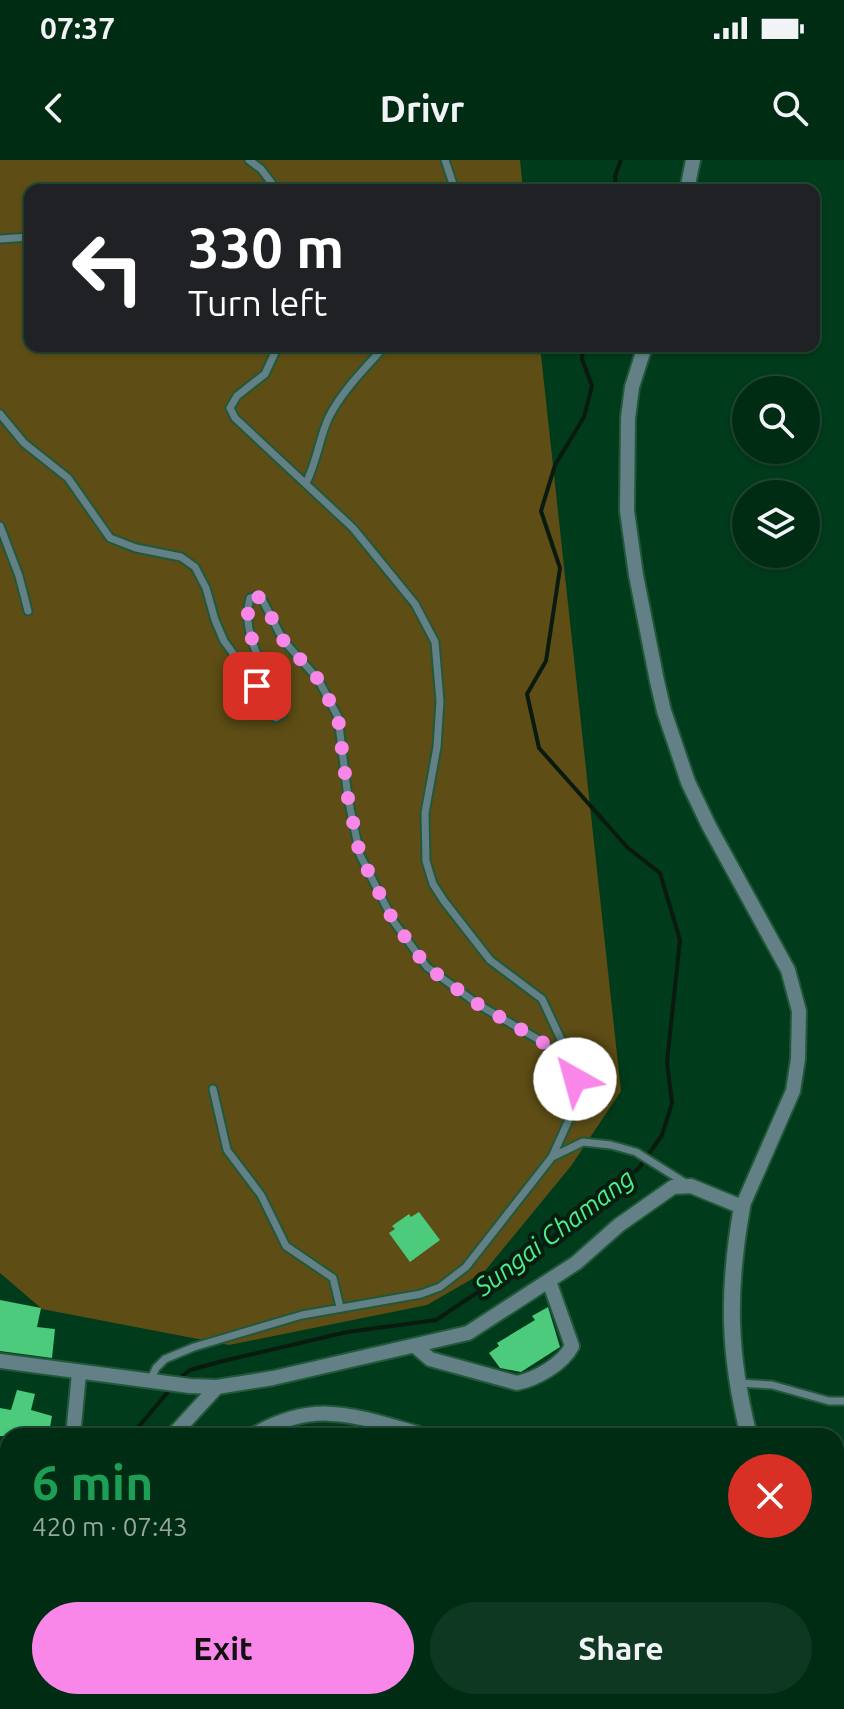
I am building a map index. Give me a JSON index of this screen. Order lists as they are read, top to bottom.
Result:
{
  "water": ["Sungai Chamang"],
  "page": {
    "status": "07:37",
    "header": "Drivr",
    "turn": ["330 m", "Turn left"],
    "heading": ["6 min", "420 m · 07:43"],
    "buttons": ["Exit", "Share"]
  }
}
